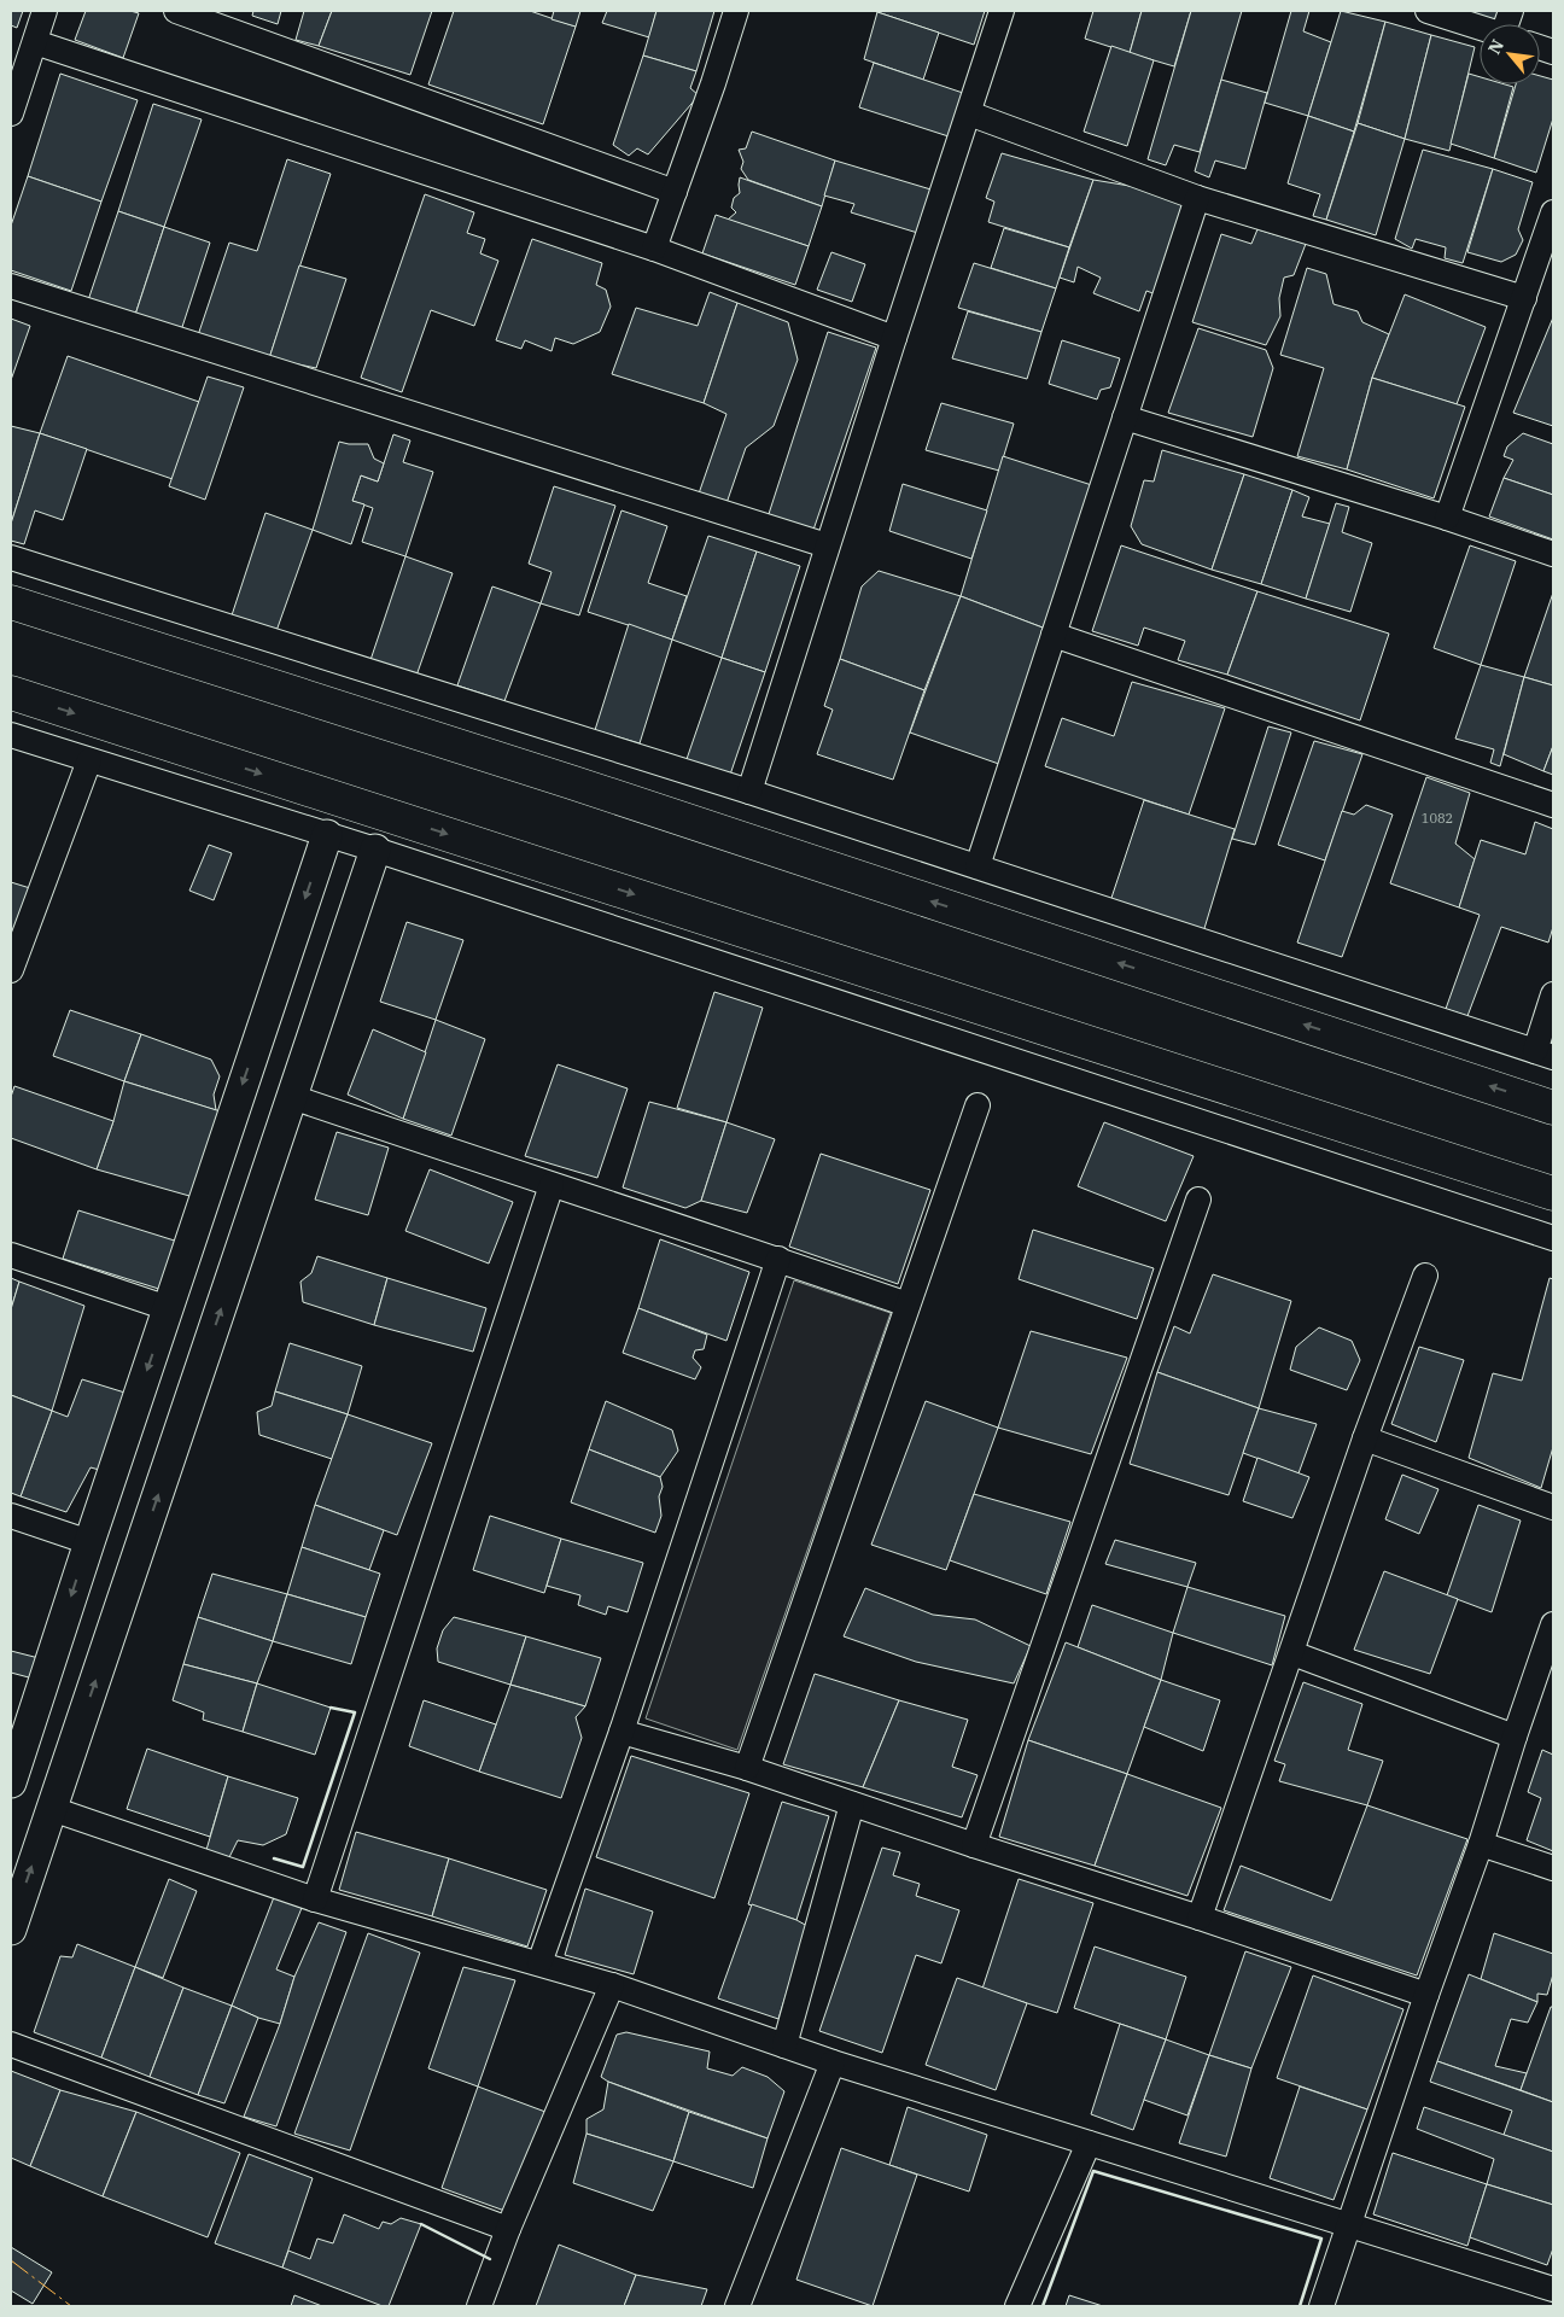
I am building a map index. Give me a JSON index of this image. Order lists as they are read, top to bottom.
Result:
{
  "house_numbers": ["1082"],
  "north": "top left"
}
